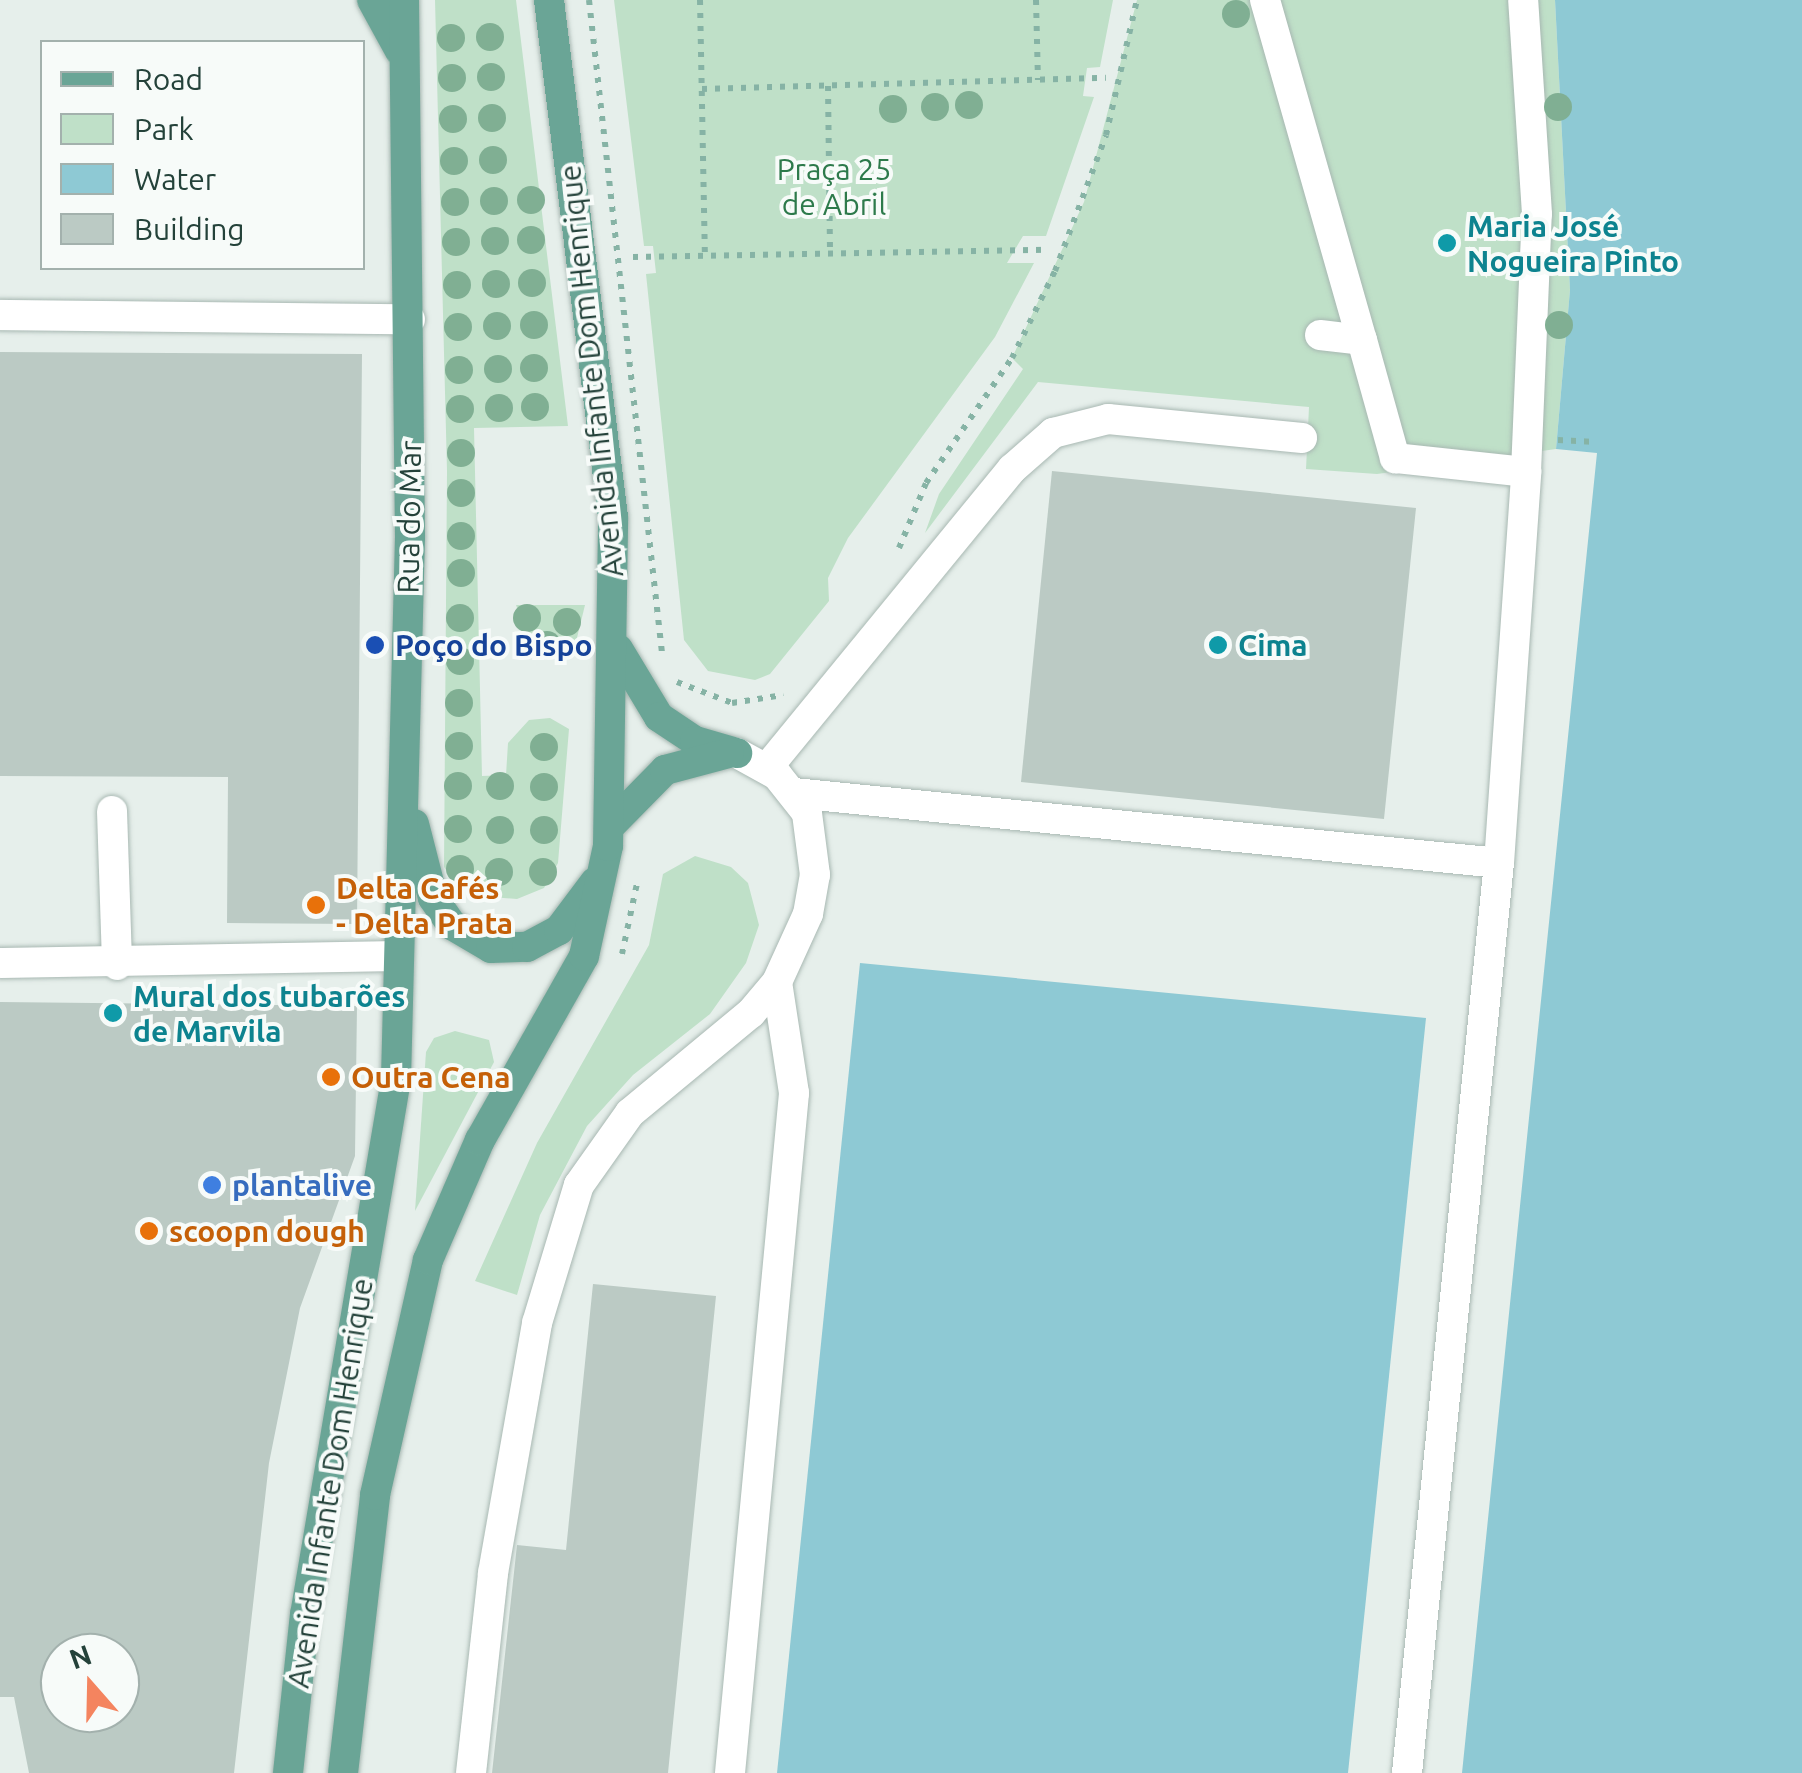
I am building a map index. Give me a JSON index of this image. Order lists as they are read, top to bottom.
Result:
{
  "streets": {
    "main road": ["Avenida Infante Dom Henrique", "Rua do Mar"]
  },
  "crossings": [
    ["Avenida Infante Dom Henrique", "Rua do Mar"]
  ],
  "parks": ["Praça 25 de Abril"],
  "places": [
    "Maria José Nogueira Pinto",
    "Poço do Bispo",
    "Cima",
    "Delta Cafés - Delta Prata",
    "Mural dos tubarões de Marvila",
    "Outra Cena",
    "plantalive",
    "scoopn dough"
  ],
  "legend": [
    "Road",
    "Park",
    "Water",
    "Building"
  ],
  "north": "top"
}
